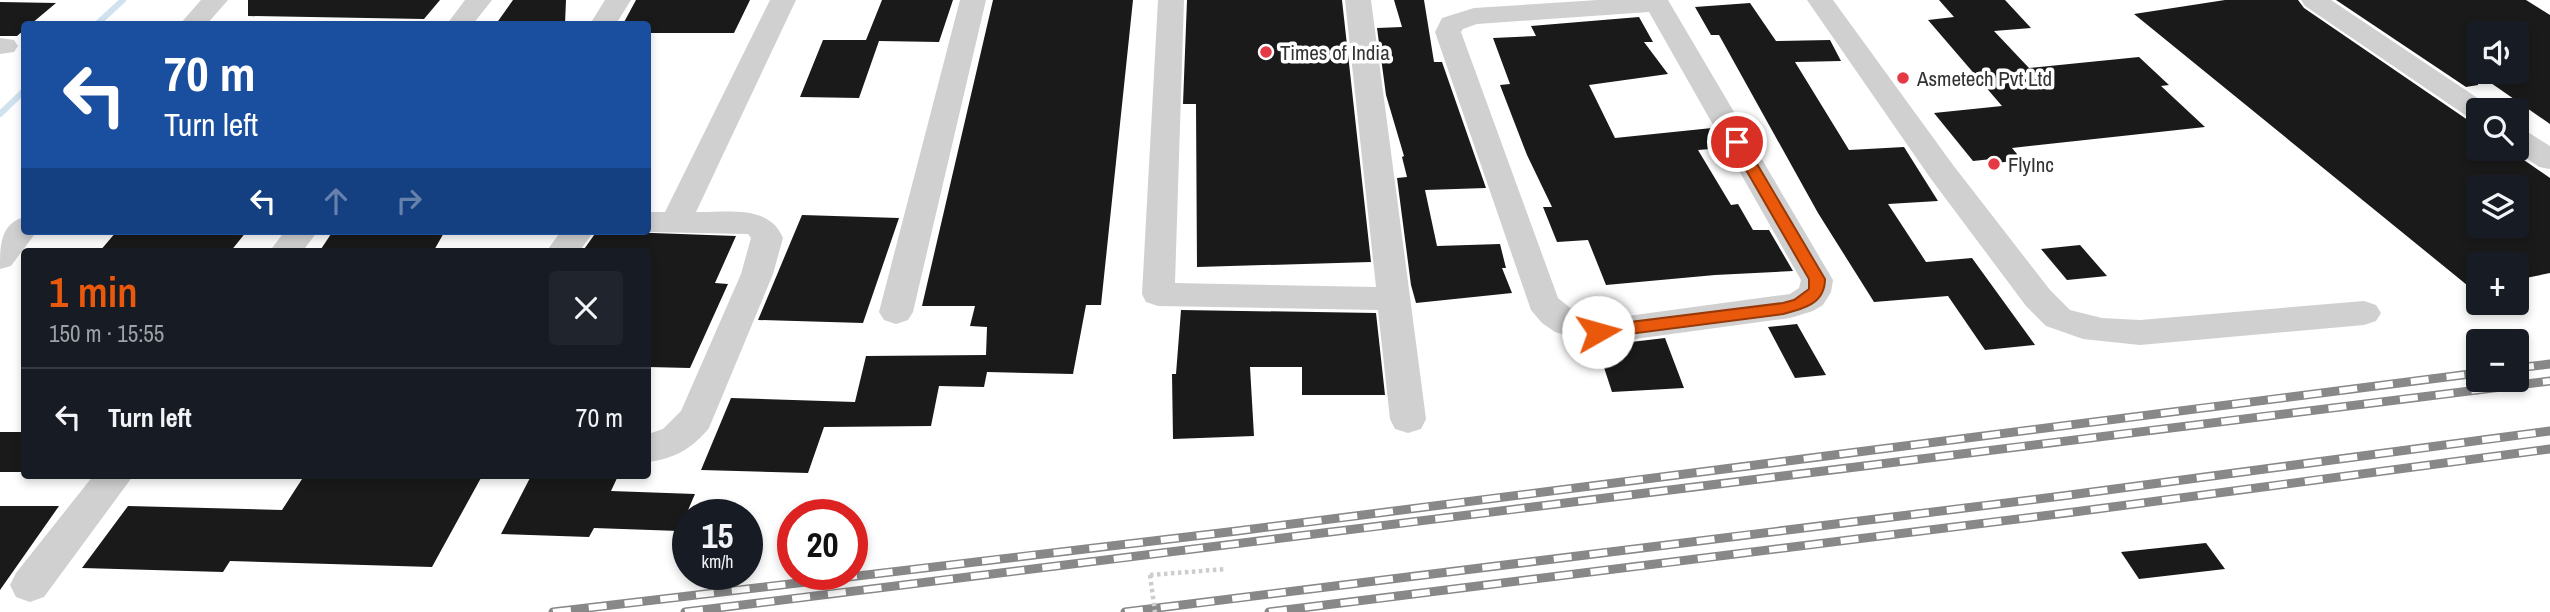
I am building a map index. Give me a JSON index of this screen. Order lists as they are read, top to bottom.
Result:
{
  "places": ["Times of India", "Asmetech Pvt Ltd", "FlyInc"],
  "page": {
    "map_buttons": ["+", "−"],
    "turn": ["70 m", "Turn left"],
    "heading": ["1 min", "150 m · 15:55"],
    "list": [
      {
        "name": "Turn left",
        "value": "70 m"
      }
    ],
    "speed": "15 km/h",
    "limit": "20"
  }
}
